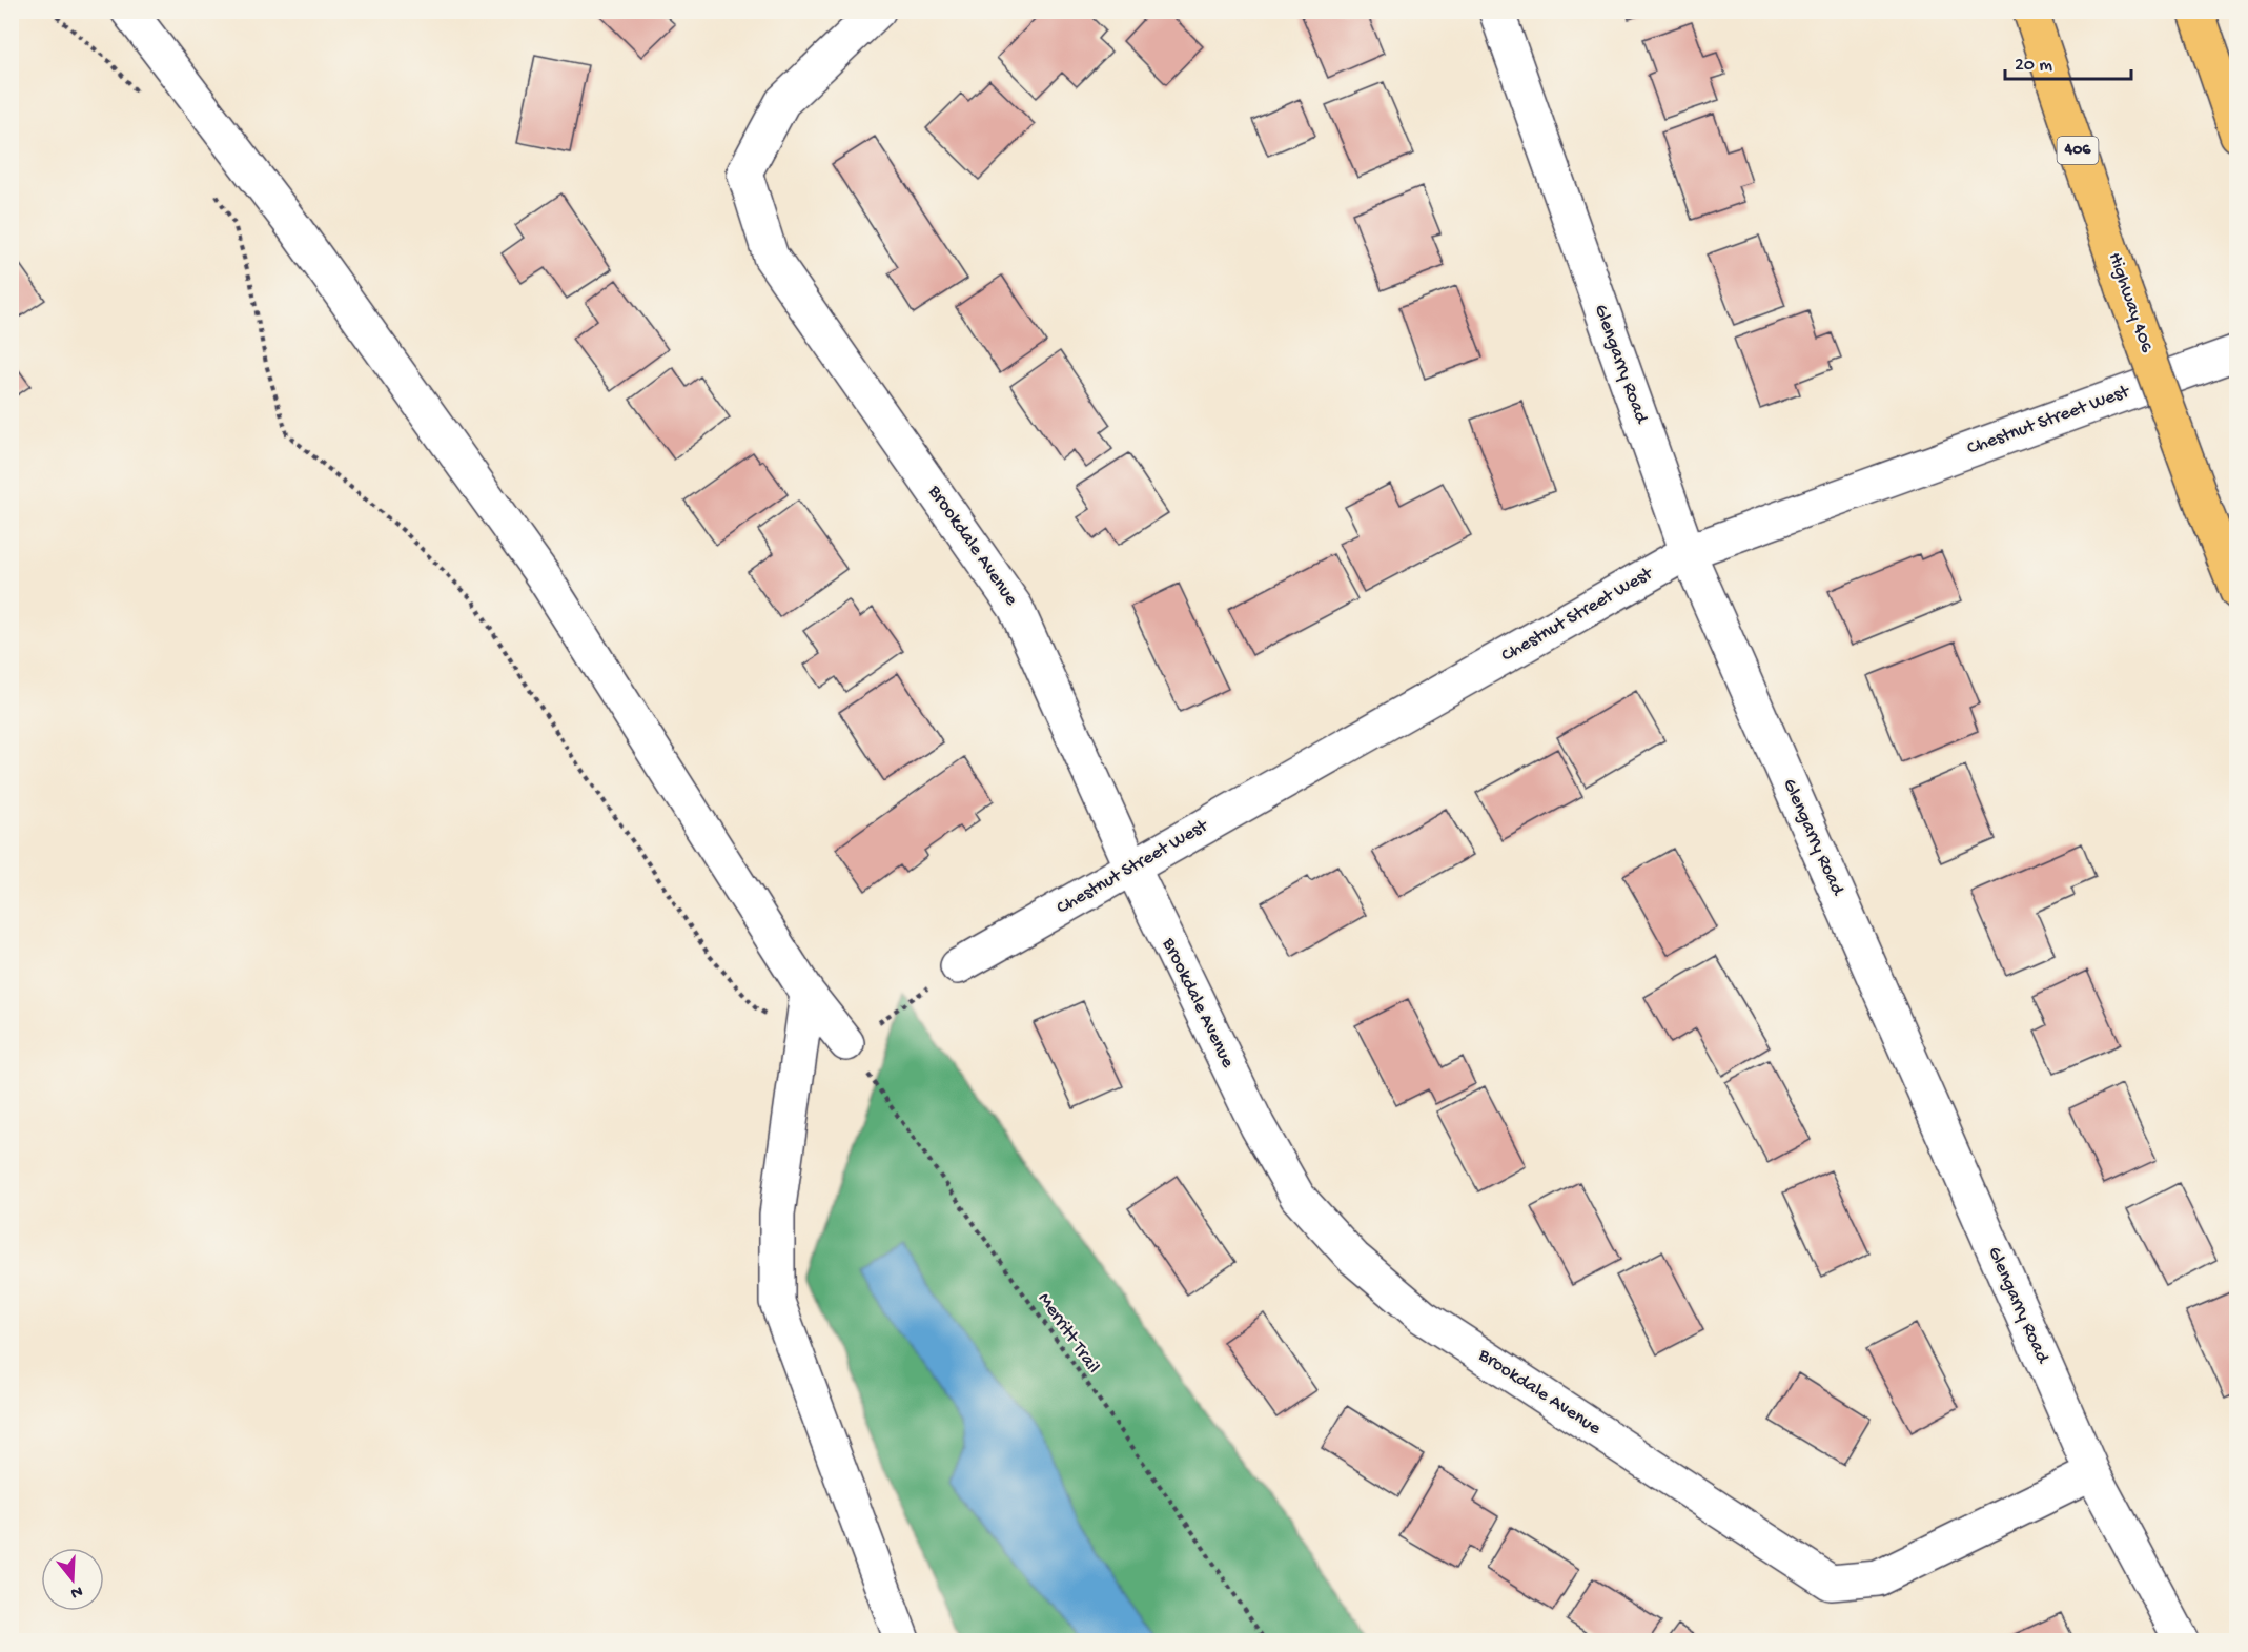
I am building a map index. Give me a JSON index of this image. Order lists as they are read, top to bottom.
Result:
{
  "streets": {
    "highway": ["406", "Highway 406"],
    "street": ["Glengarry Road", "Chestnut Street West", "Brookdale Avenue"],
    "path": ["Merritt Trail"]
  },
  "crossings": [
    ["Glengarry Road", "Chestnut Street West"],
    ["Glengarry Road", "Brookdale Avenue"],
    ["Chestnut Street West", "Brookdale Avenue"]
  ],
  "scale_bar": "20 m",
  "north": "bottom"
}
